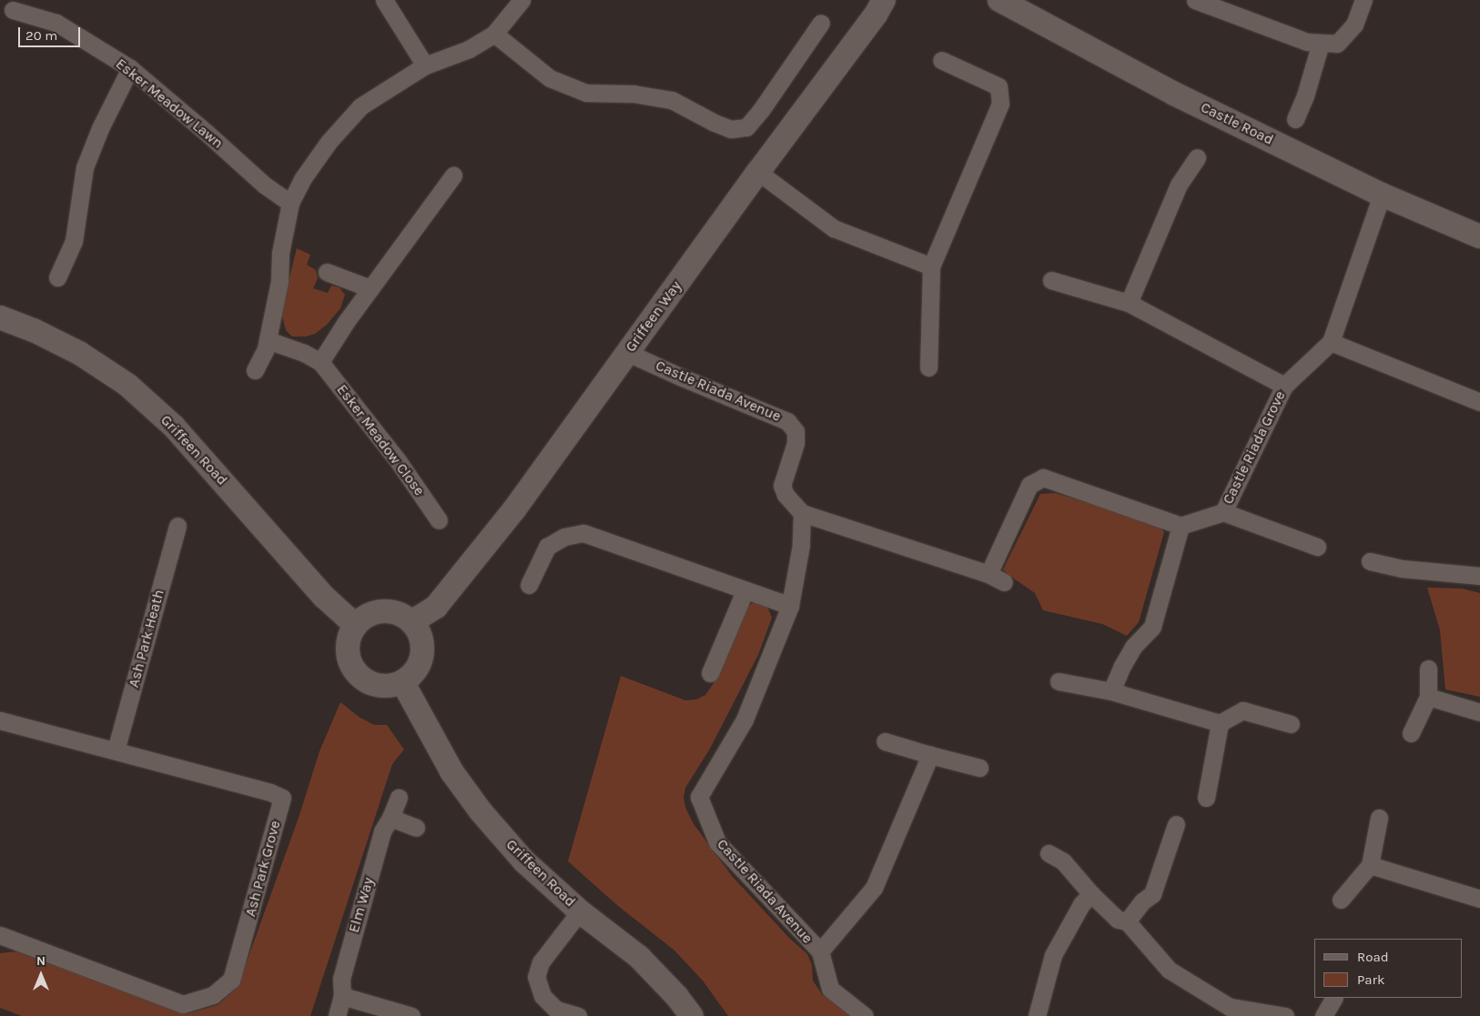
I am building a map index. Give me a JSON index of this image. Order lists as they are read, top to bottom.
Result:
{
  "streets": {
    "street": [
      "Esker Meadow Lawn",
      "Castle Road",
      "Griffeen Way",
      "Castle Riada Avenue",
      "Esker Meadow Close",
      "Castle Riada Grove",
      "Griffeen Road",
      "Ash Park Heath",
      "Ash Park Grove",
      "Elm Way"
    ]
  },
  "crossings": [
    ["Castle Road", "Castle Riada Grove"],
    ["Griffeen Way", "Castle Riada Avenue"],
    ["Griffeen Way", "Griffeen Road"],
    ["Ash Park Heath", "Ash Park Grove"]
  ],
  "legend": ["Road", "Park"],
  "scale_bar": "20 m",
  "north": "top"
}
